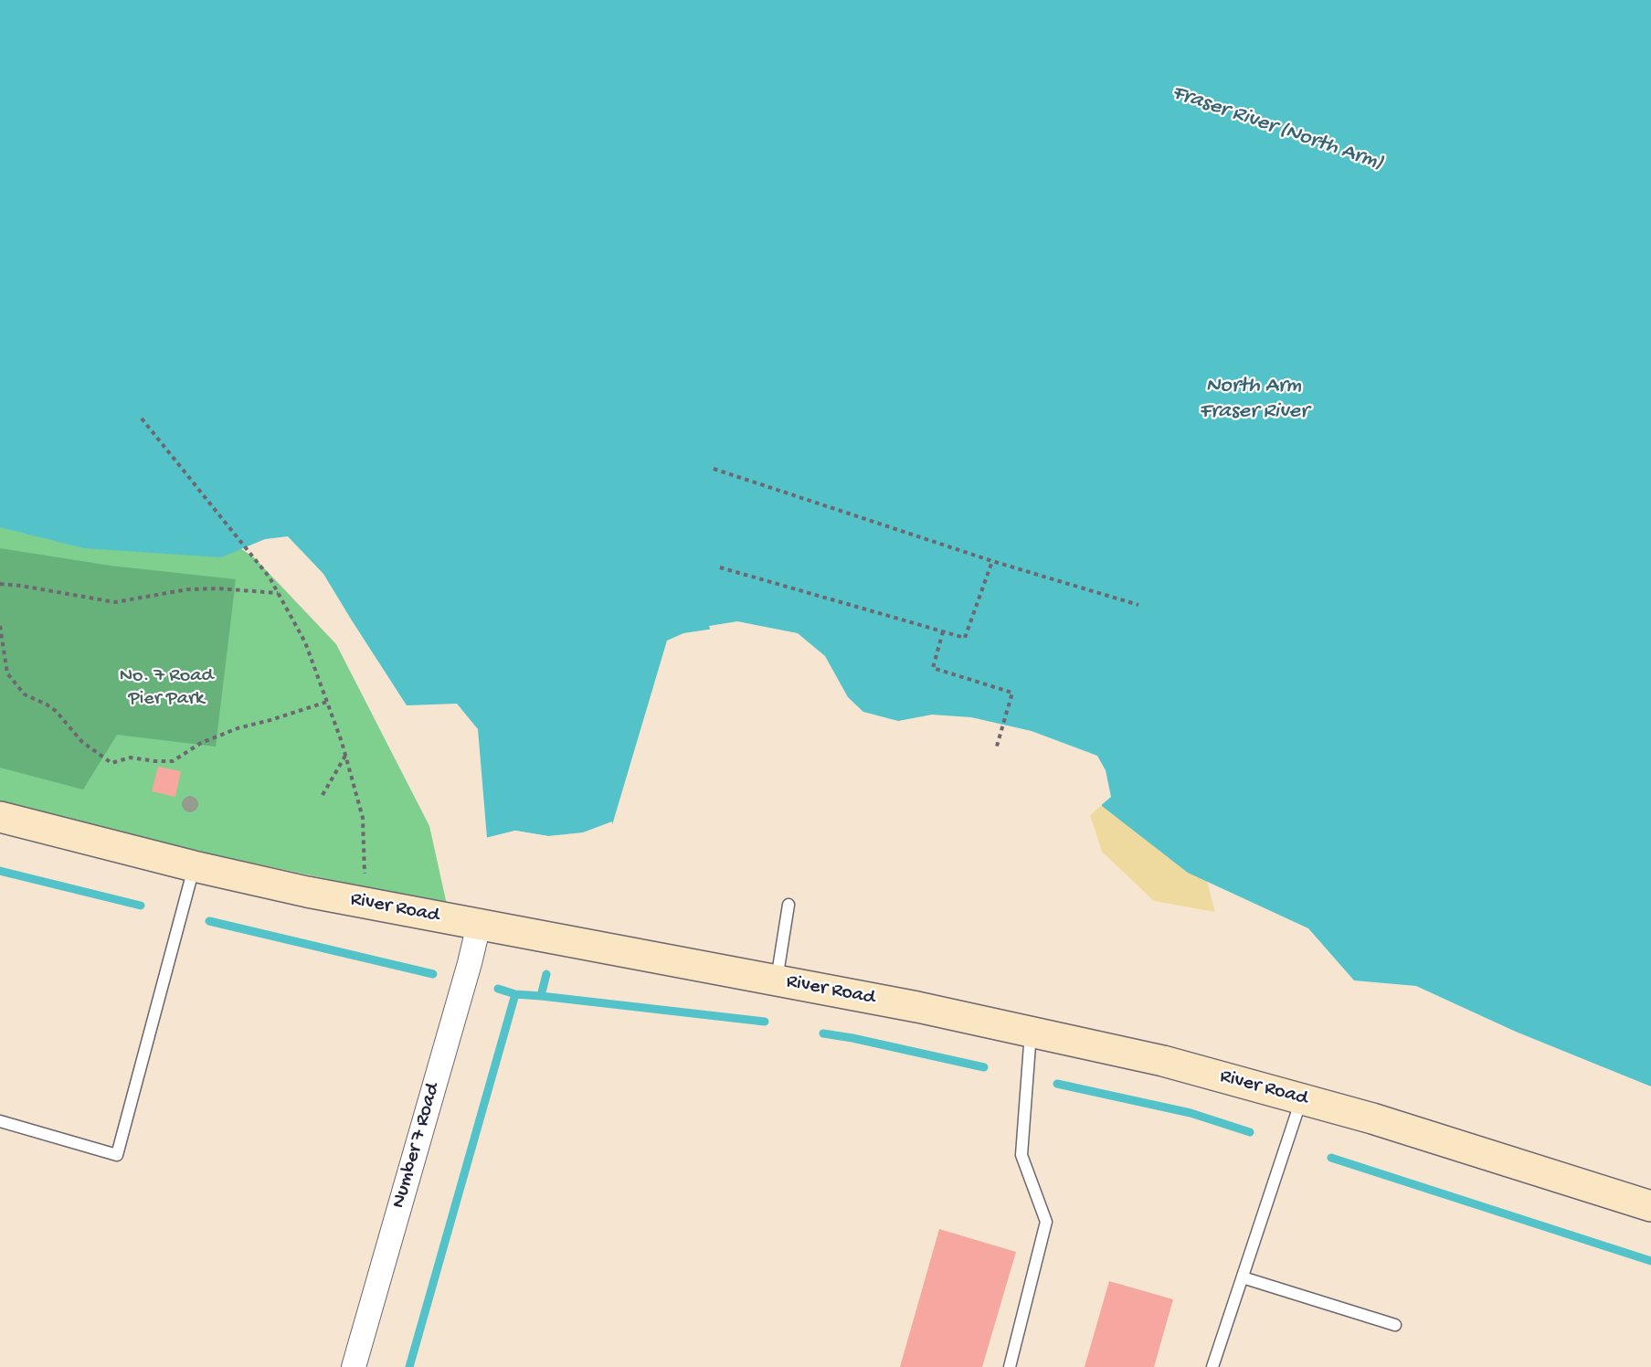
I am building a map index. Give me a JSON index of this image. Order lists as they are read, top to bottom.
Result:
{
  "streets": {
    "street": ["River Road", "Number 7 Road"]
  },
  "crossings": [
    ["River Road", "Number 7 Road"]
  ],
  "water": ["Fraser River (North Arm)", "North Arm Fraser River"],
  "parks": ["No. 7 Road Pier Park"]
}
